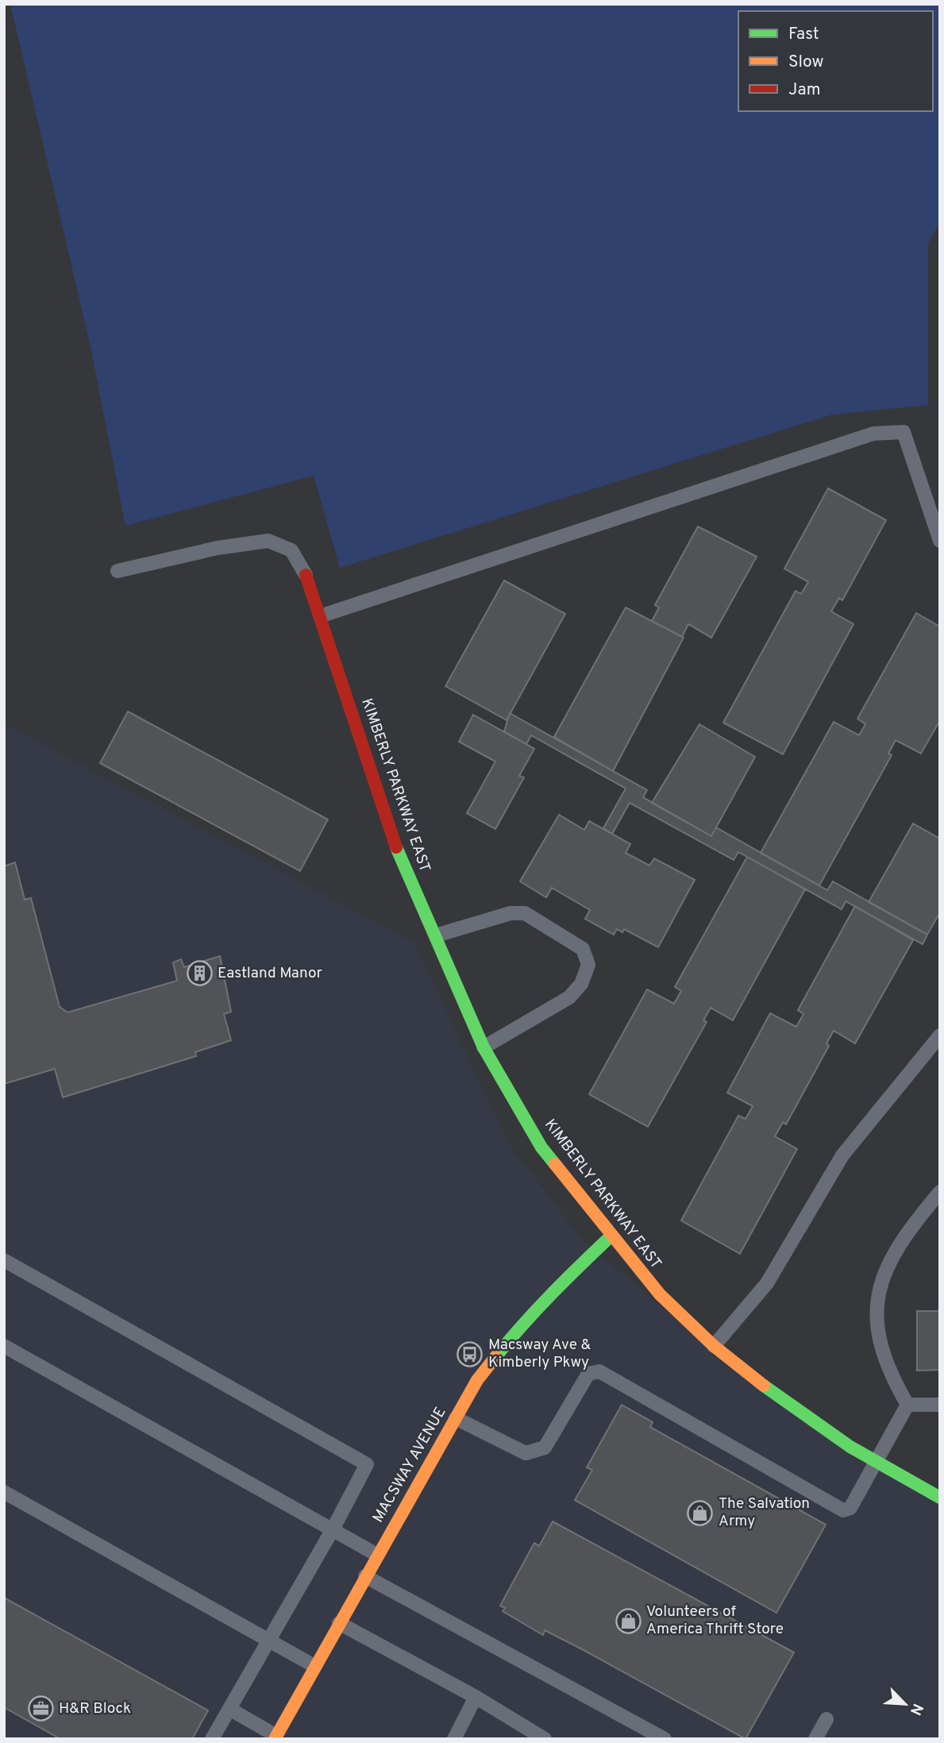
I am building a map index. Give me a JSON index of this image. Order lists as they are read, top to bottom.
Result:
{
  "streets": {
    "street": ["KIMBERLY PARKWAY EAST", "MACSWAY AVENUE"]
  },
  "crossings": [
    ["KIMBERLY PARKWAY EAST", "MACSWAY AVENUE"]
  ],
  "places": {
    "building": ["Eastland Manor"],
    "bus stop": ["Macsway Ave & Kimberly Pkwy"],
    "shop": ["The Salvation Army", "Volunteers of America Thrift Store"],
    "office": ["H&R Block"]
  },
  "legend": ["Fast", "Slow", "Jam"],
  "north": "bottom right"
}
